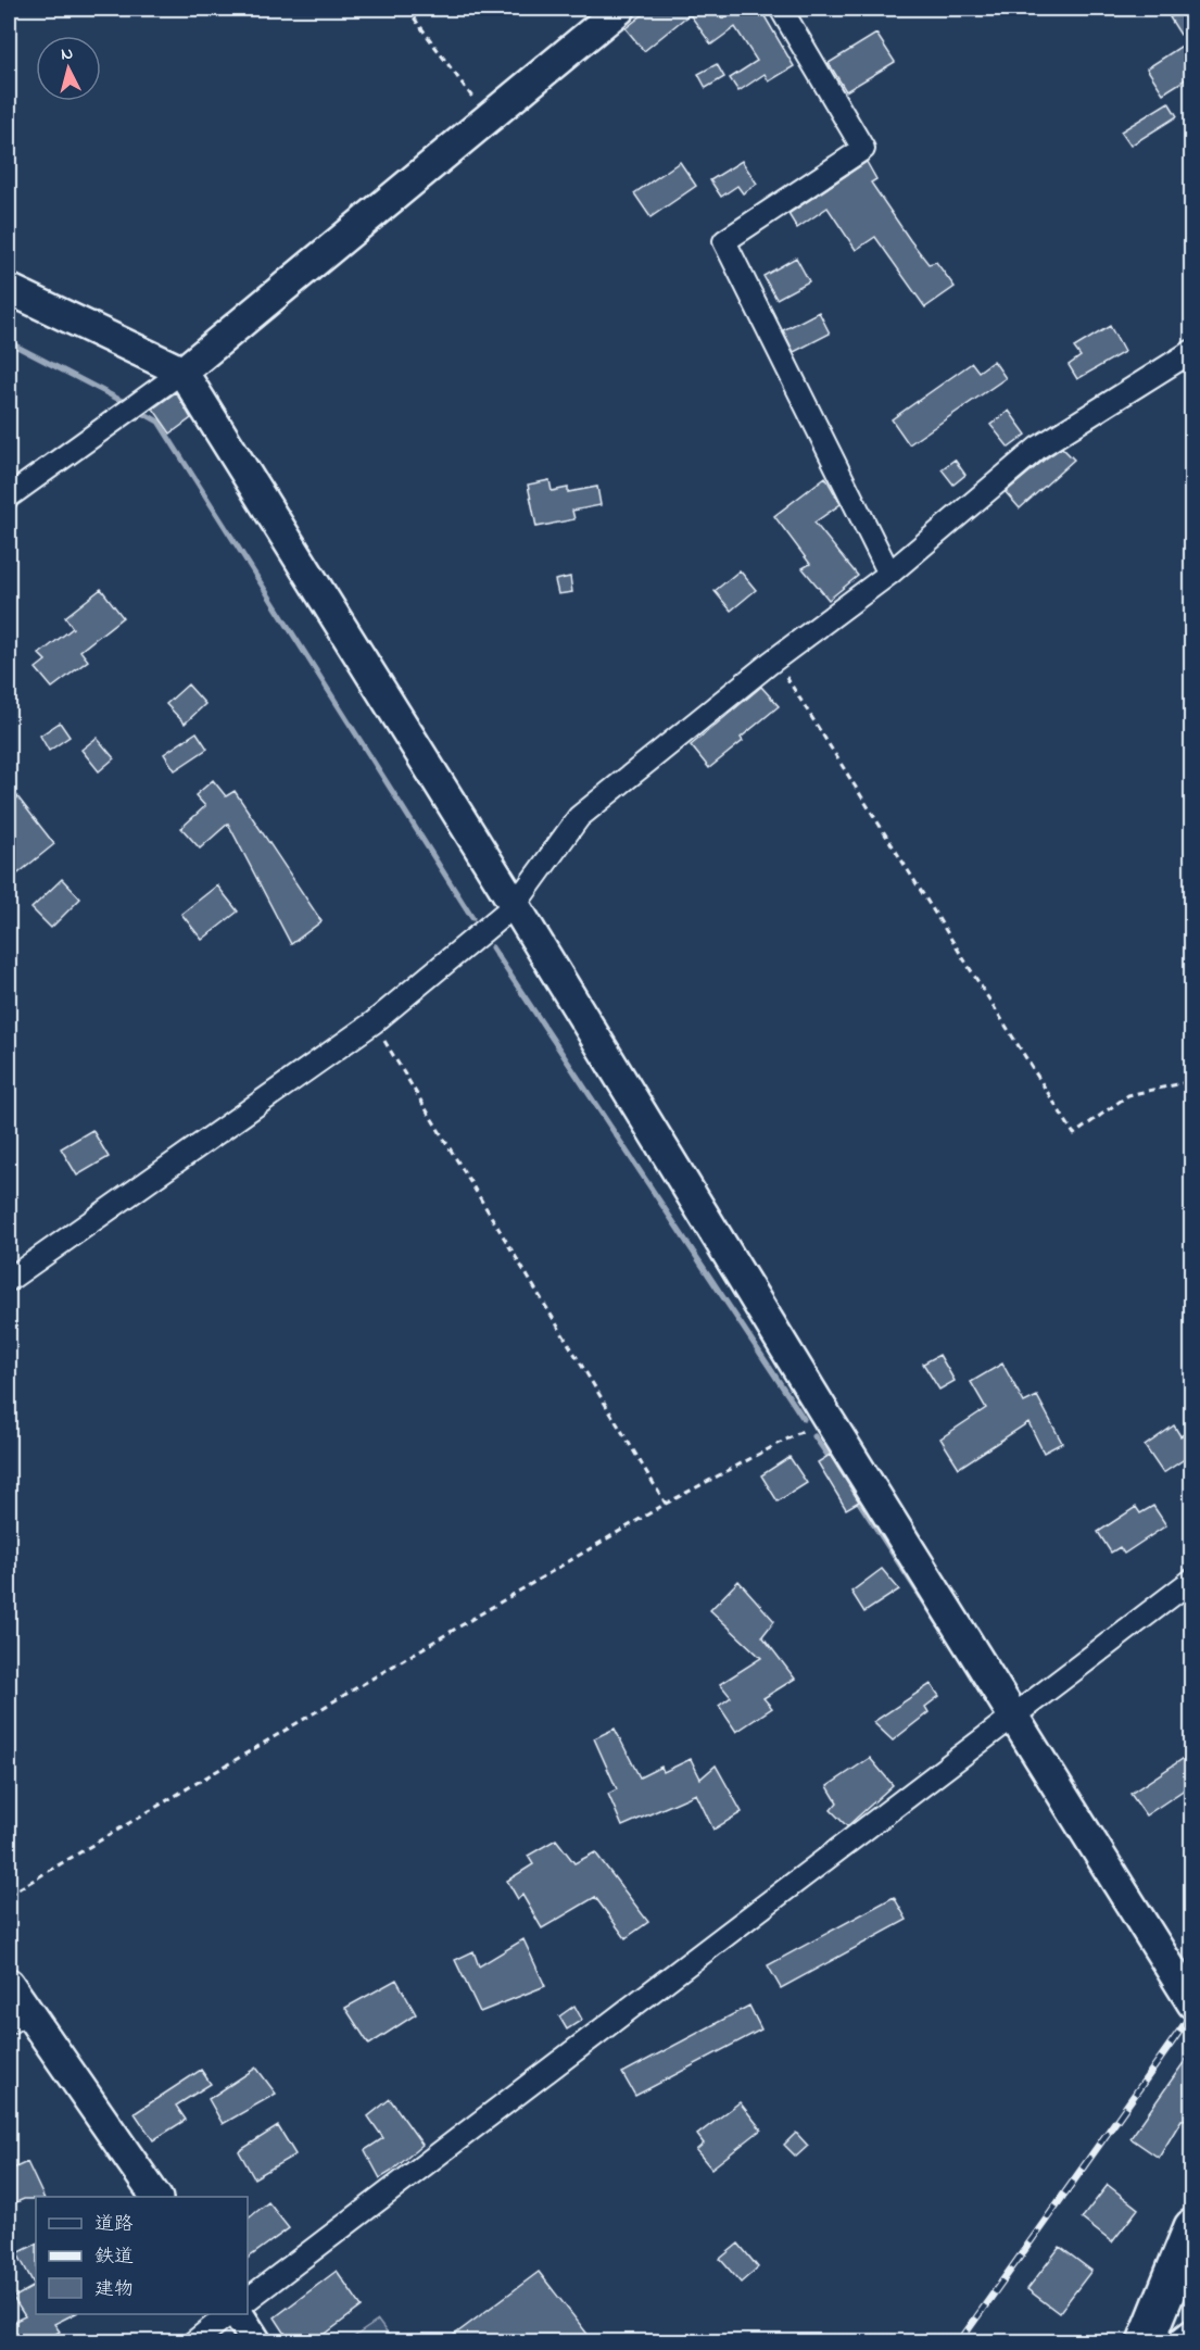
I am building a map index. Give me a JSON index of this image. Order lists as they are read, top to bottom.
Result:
{
  "legend": ["道路", "鉄道", "建物"],
  "north": "top"
}
